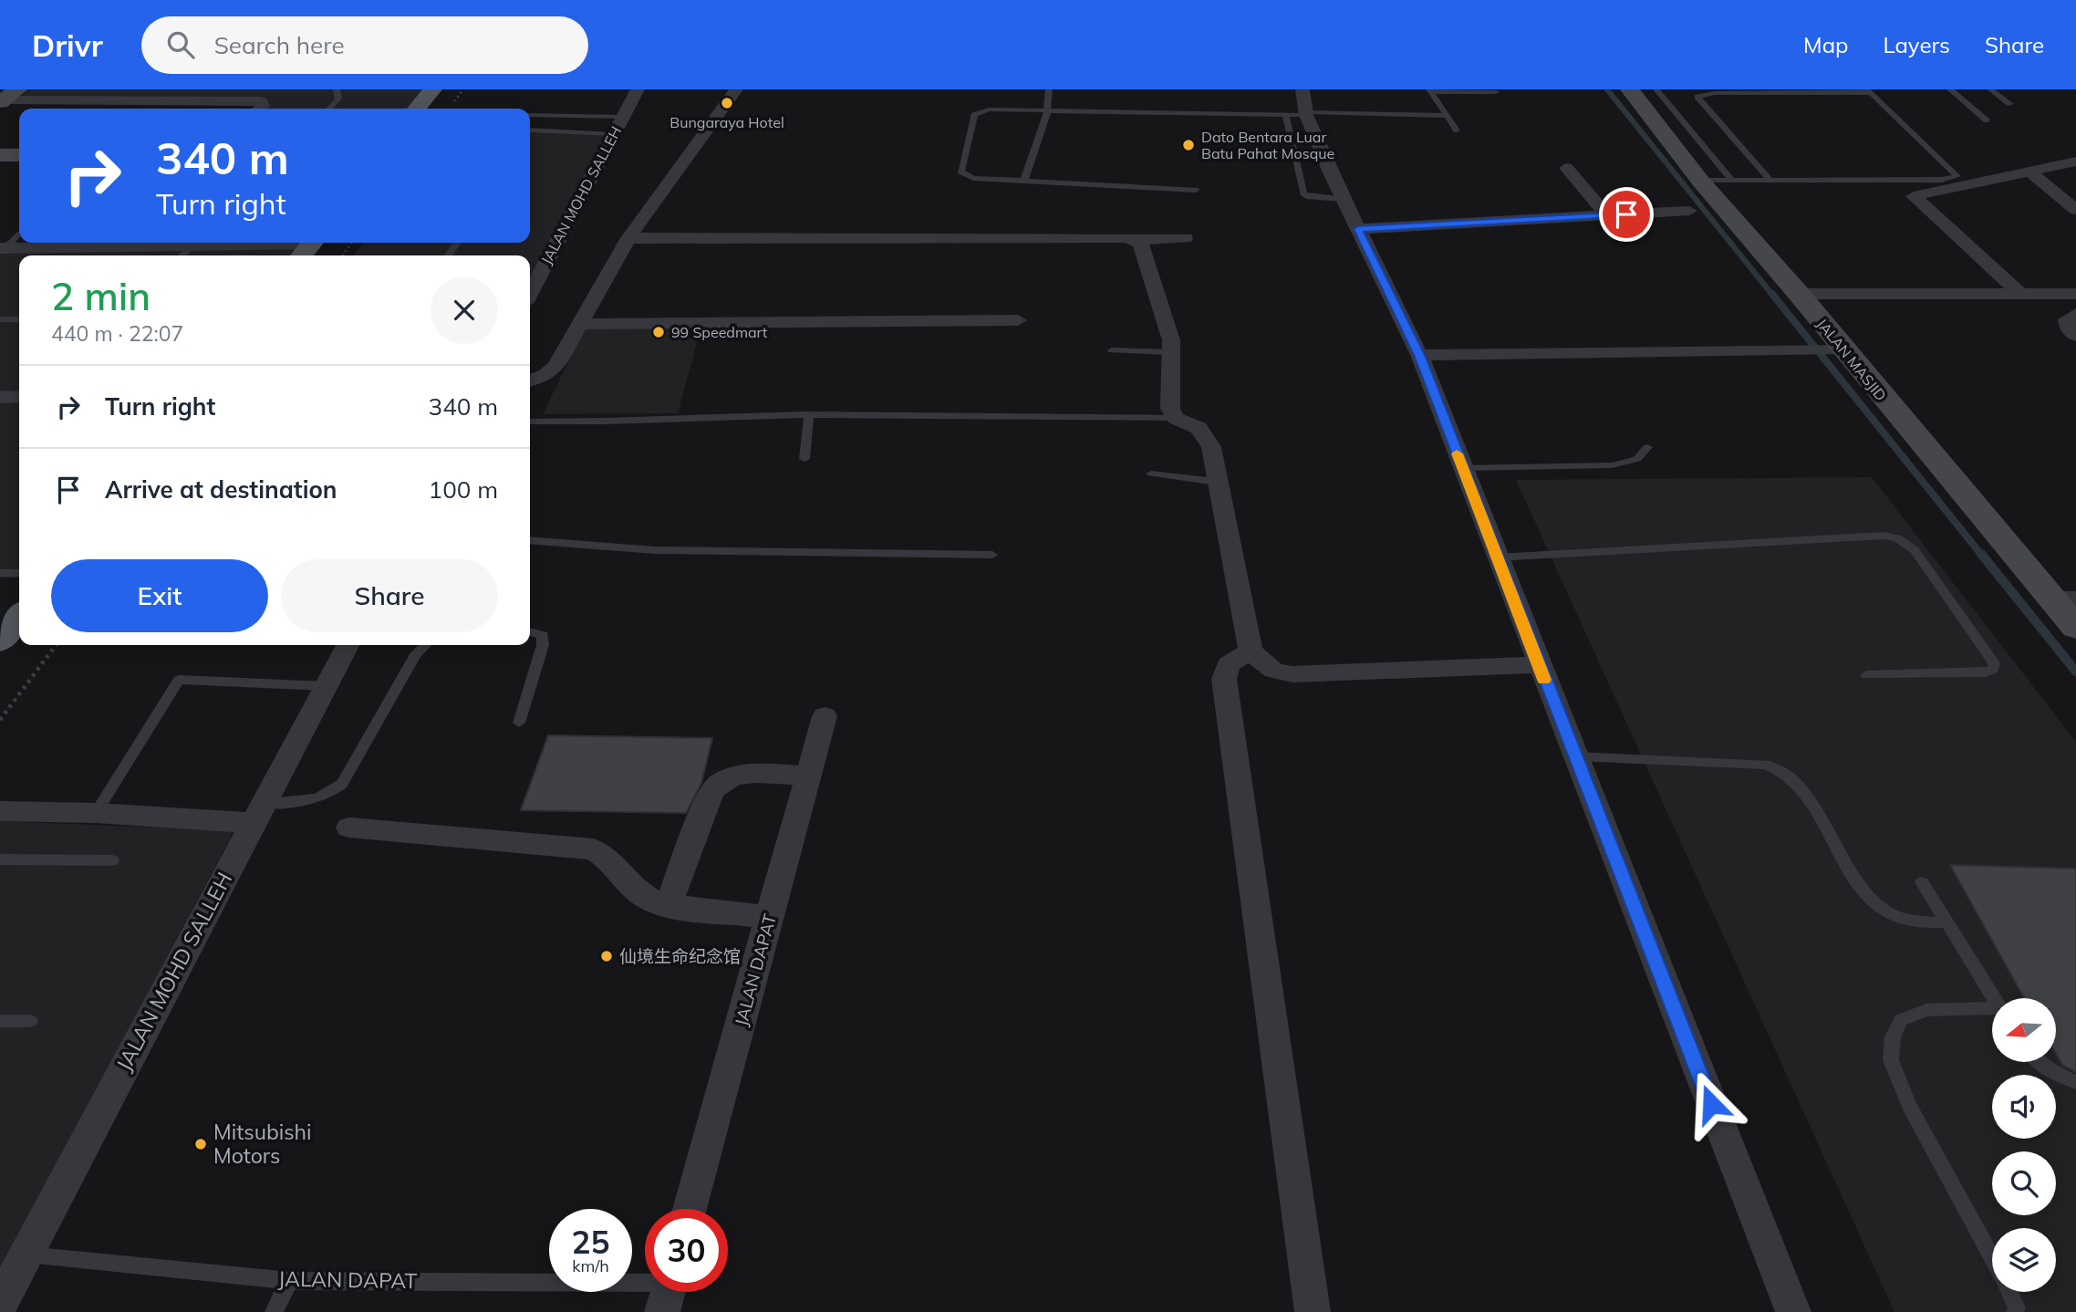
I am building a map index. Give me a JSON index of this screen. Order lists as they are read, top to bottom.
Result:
{
  "streets": {
    "street": ["JALAN MOHD SALLEH", "JALAN MASJID", "JALAN DAPAT"]
  },
  "crossings": [
    ["JALAN MOHD SALLEH", "JALAN DAPAT"]
  ],
  "places": [
    "Bungaraya Hotel",
    "Dato Bentara Luar Batu Pahat Mosque",
    "99 Speedmart",
    "仙境生命纪念馆",
    "Mitsubishi Motors"
  ],
  "north": "left",
  "page": {
    "header": "Drivr",
    "search": "Search here",
    "nav": ["Map", "Layers", "Share"],
    "turn": ["340 m", "Turn right"],
    "heading": ["2 min", "440 m · 22:07"],
    "list": [
      {
        "name": "Turn right",
        "value": "340 m"
      },
      {
        "name": "Arrive at destination",
        "value": "100 m"
      }
    ],
    "buttons": ["Exit", "Share"],
    "speed": "25 km/h",
    "limit": "30"
  }
}
